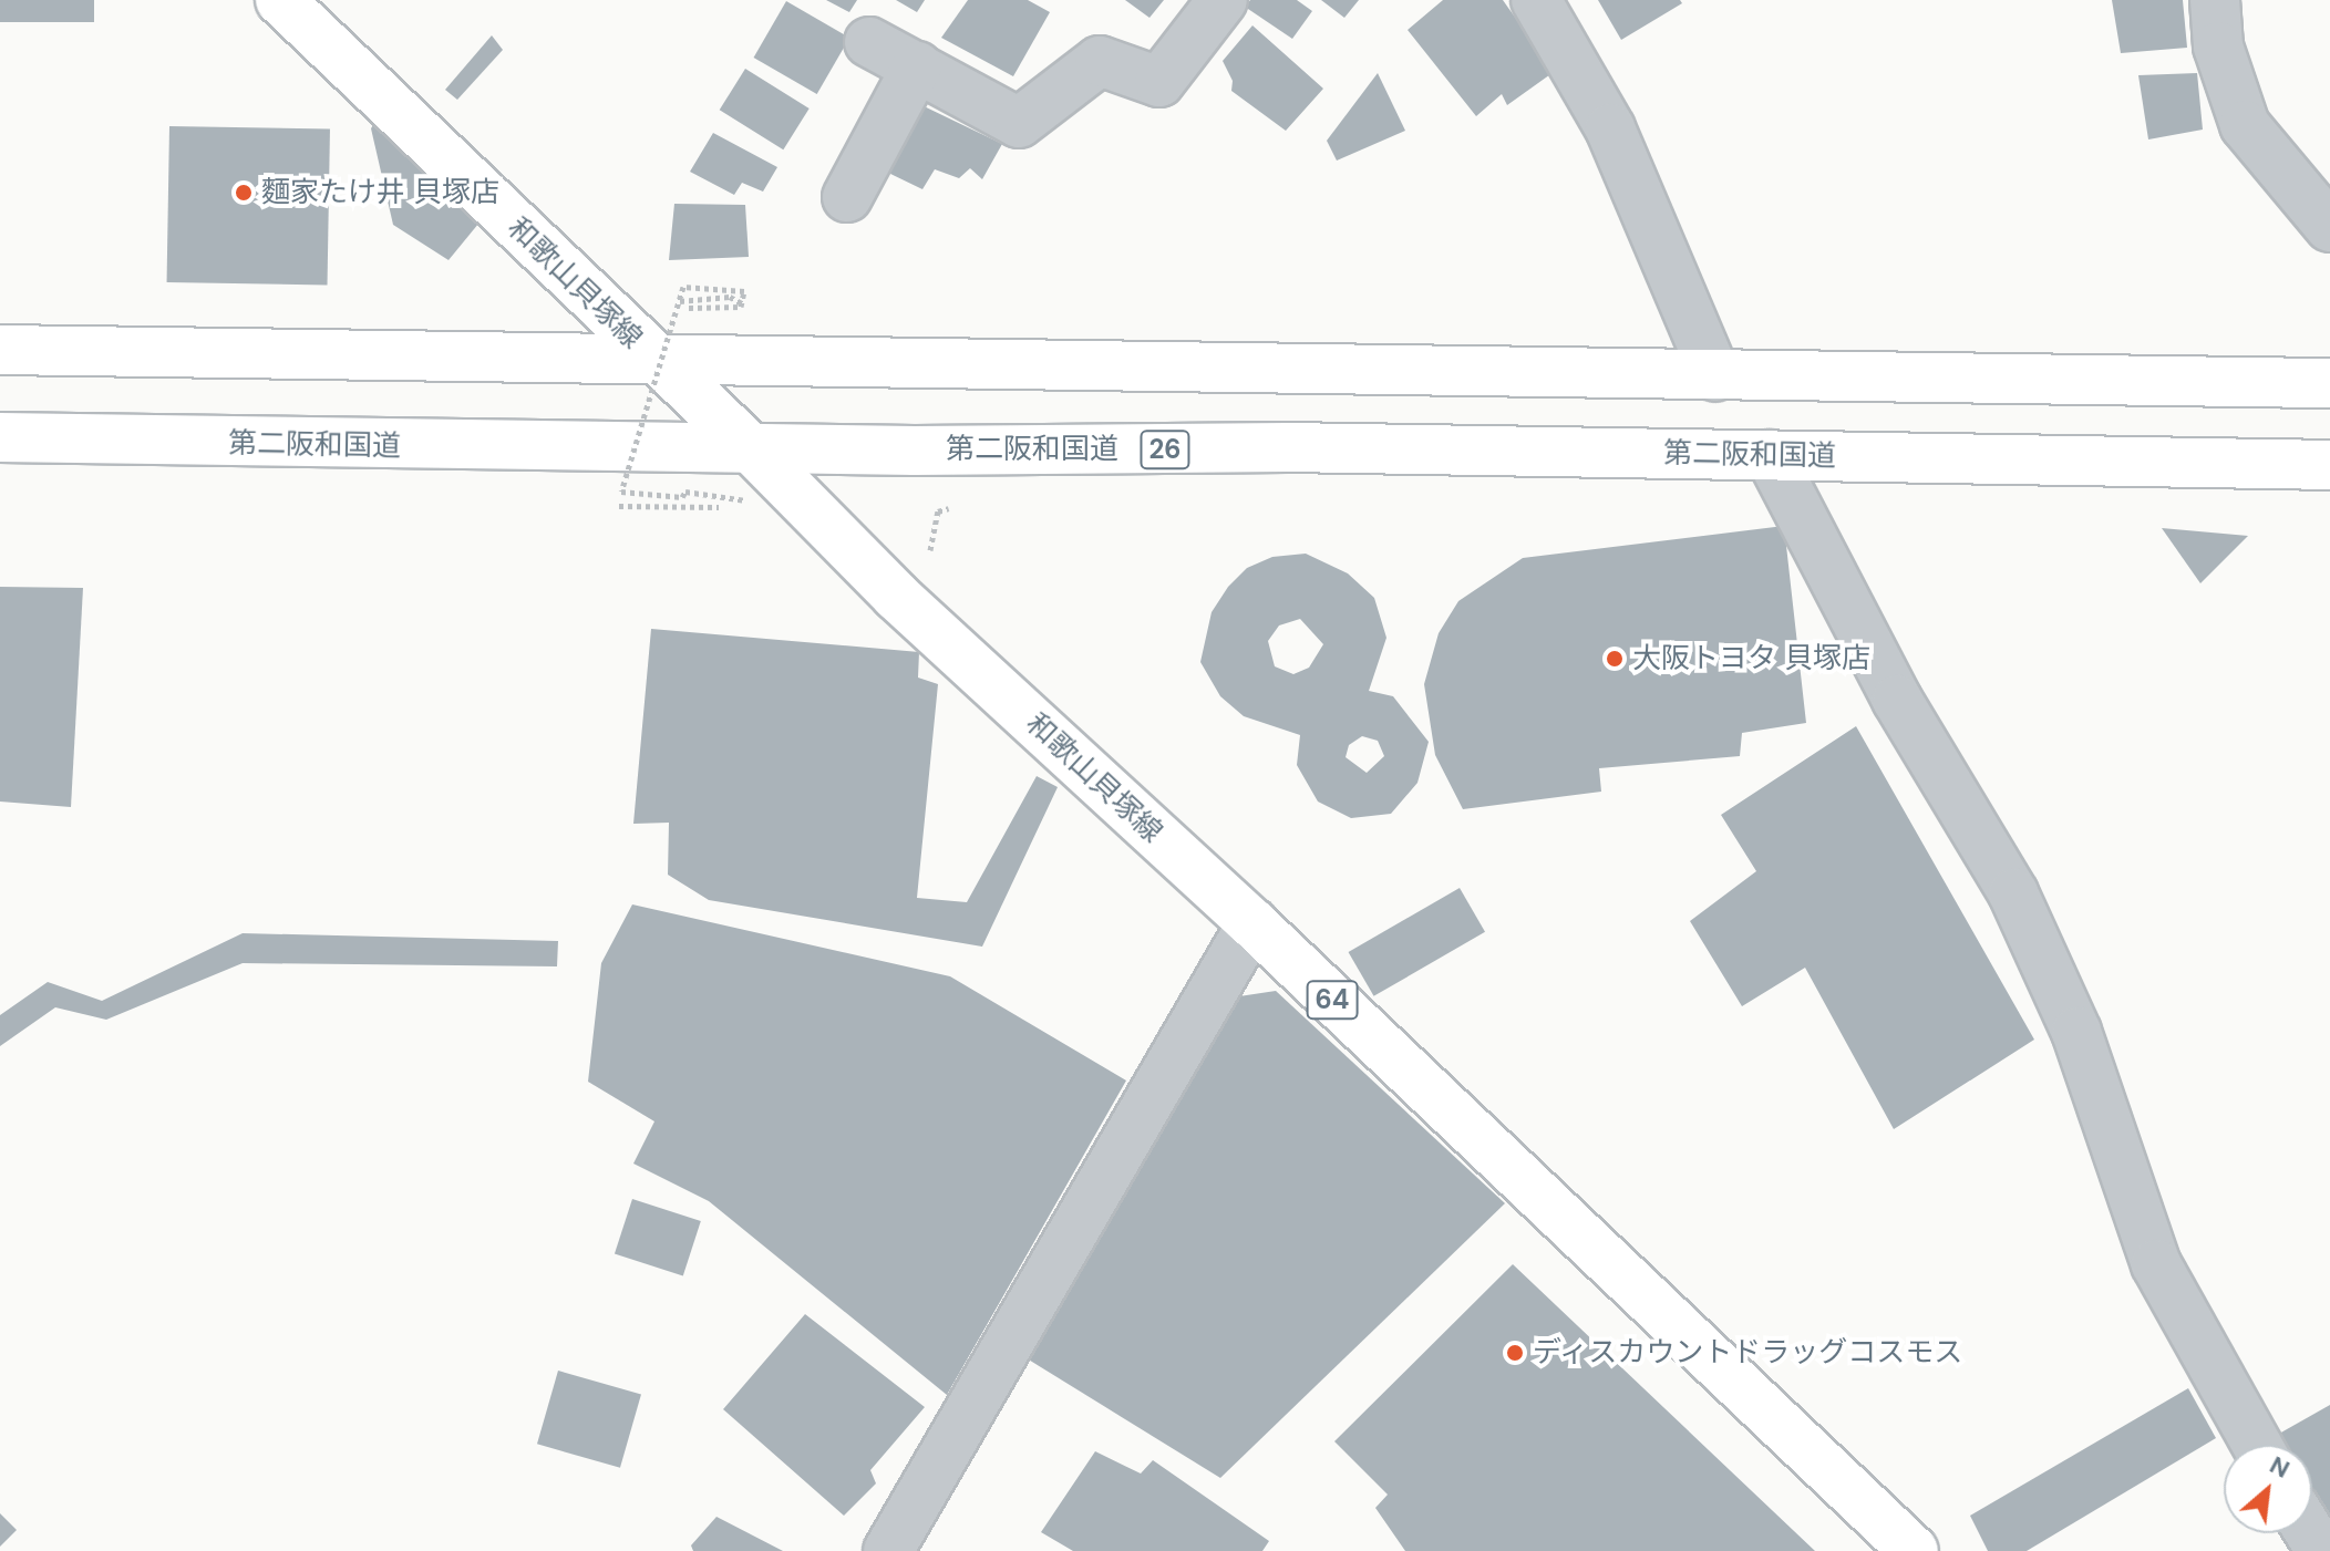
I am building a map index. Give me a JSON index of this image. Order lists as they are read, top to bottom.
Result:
{
  "streets": {
    "main road": [
      "和歌山貝塚線",
      "第二阪和国道",
      "26",
      "64"
    ]
  },
  "crossings": [
    ["和歌山貝塚線", "第二阪和国道"]
  ],
  "places": ["麵家たけ井 貝塚店", "大阪トヨタ 貝塚店", "ディスカウントドラッグコスモス"],
  "north": "top right"
}
